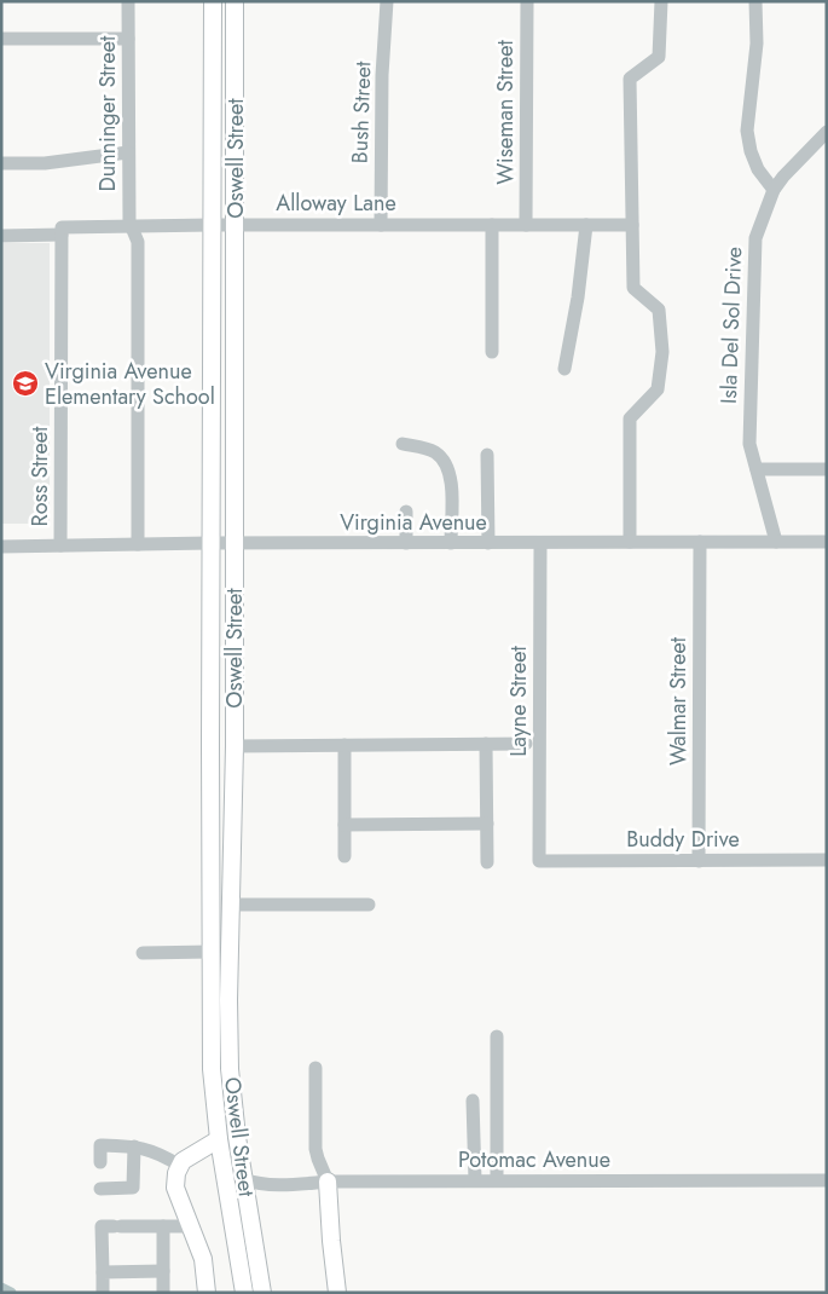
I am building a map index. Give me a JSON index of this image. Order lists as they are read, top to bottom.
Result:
{
  "streets": {
    "main road": ["Oswell Street"],
    "street": [
      "Bush Street",
      "Wiseman Street",
      "Dunninger Street",
      "Alloway Lane",
      "Isla Del Sol Drive",
      "Ross Street",
      "Virginia Avenue",
      "Layne Street",
      "Walmar Street",
      "Buddy Drive",
      "Potomac Avenue"
    ]
  },
  "crossings": [
    ["Bush Street", "Alloway Lane"],
    ["Wiseman Street", "Alloway Lane"],
    ["Dunninger Street", "Alloway Lane"],
    ["Dunninger Street", "Virginia Avenue"],
    ["Oswell Street", "Alloway Lane"],
    ["Oswell Street", "Virginia Avenue"],
    ["Oswell Street", "Potomac Avenue"],
    ["Alloway Lane", "Ross Street"],
    ["Isla Del Sol Drive", "Virginia Avenue"],
    ["Ross Street", "Virginia Avenue"],
    ["Virginia Avenue", "Layne Street"],
    ["Virginia Avenue", "Walmar Street"],
    ["Layne Street", "Buddy Drive"],
    ["Walmar Street", "Buddy Drive"]
  ],
  "places": {
    "school or university": ["Virginia Avenue Elementary School"]
  }
}
